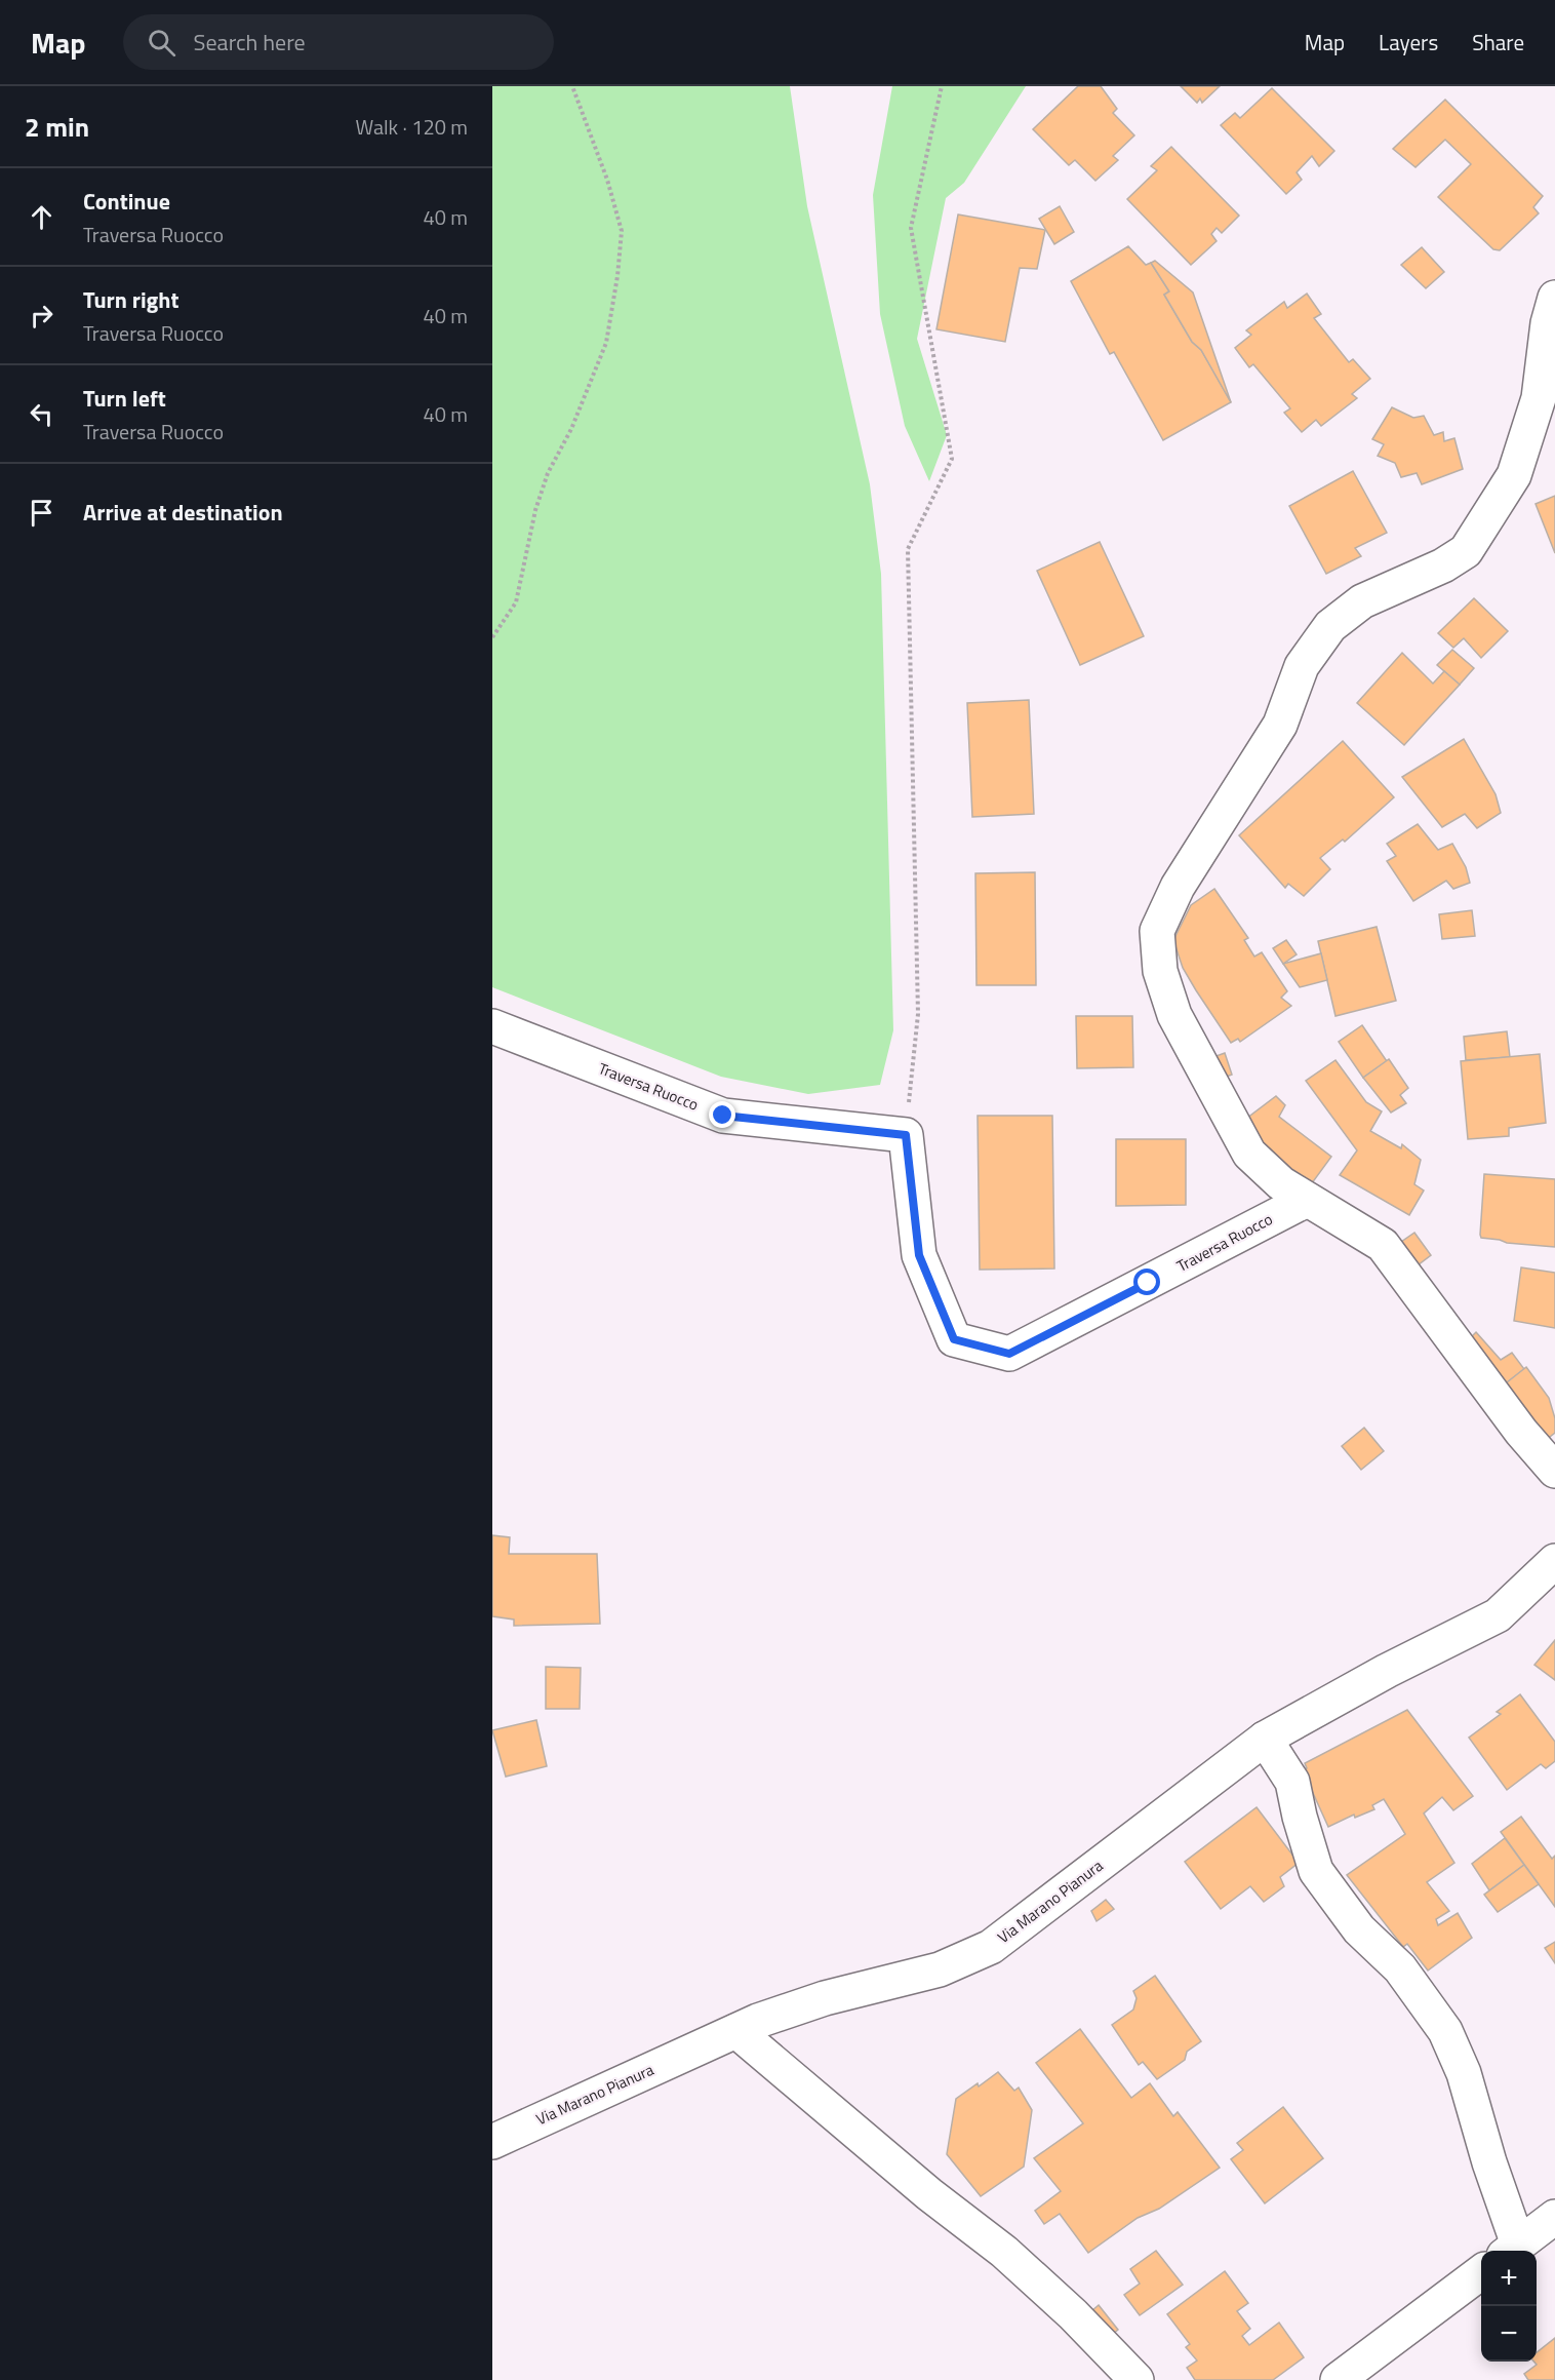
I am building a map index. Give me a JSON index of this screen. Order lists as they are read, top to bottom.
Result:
{
  "streets": {
    "street": ["Traversa Ruocco", "Via Marano Pianura"]
  },
  "page": {
    "header": "Map",
    "search": "Search here",
    "nav": ["Map", "Layers", "Share"],
    "heading": ["2 min", "Walk · 120 m"],
    "list": [
      ["Continue", "Traversa Ruocco", "40 m"],
      ["Turn right", "Traversa Ruocco", "40 m"],
      ["Turn left", "Traversa Ruocco", "40 m"],
      "Arrive at destination"
    ],
    "map_buttons": ["+", "−"]
  }
}
